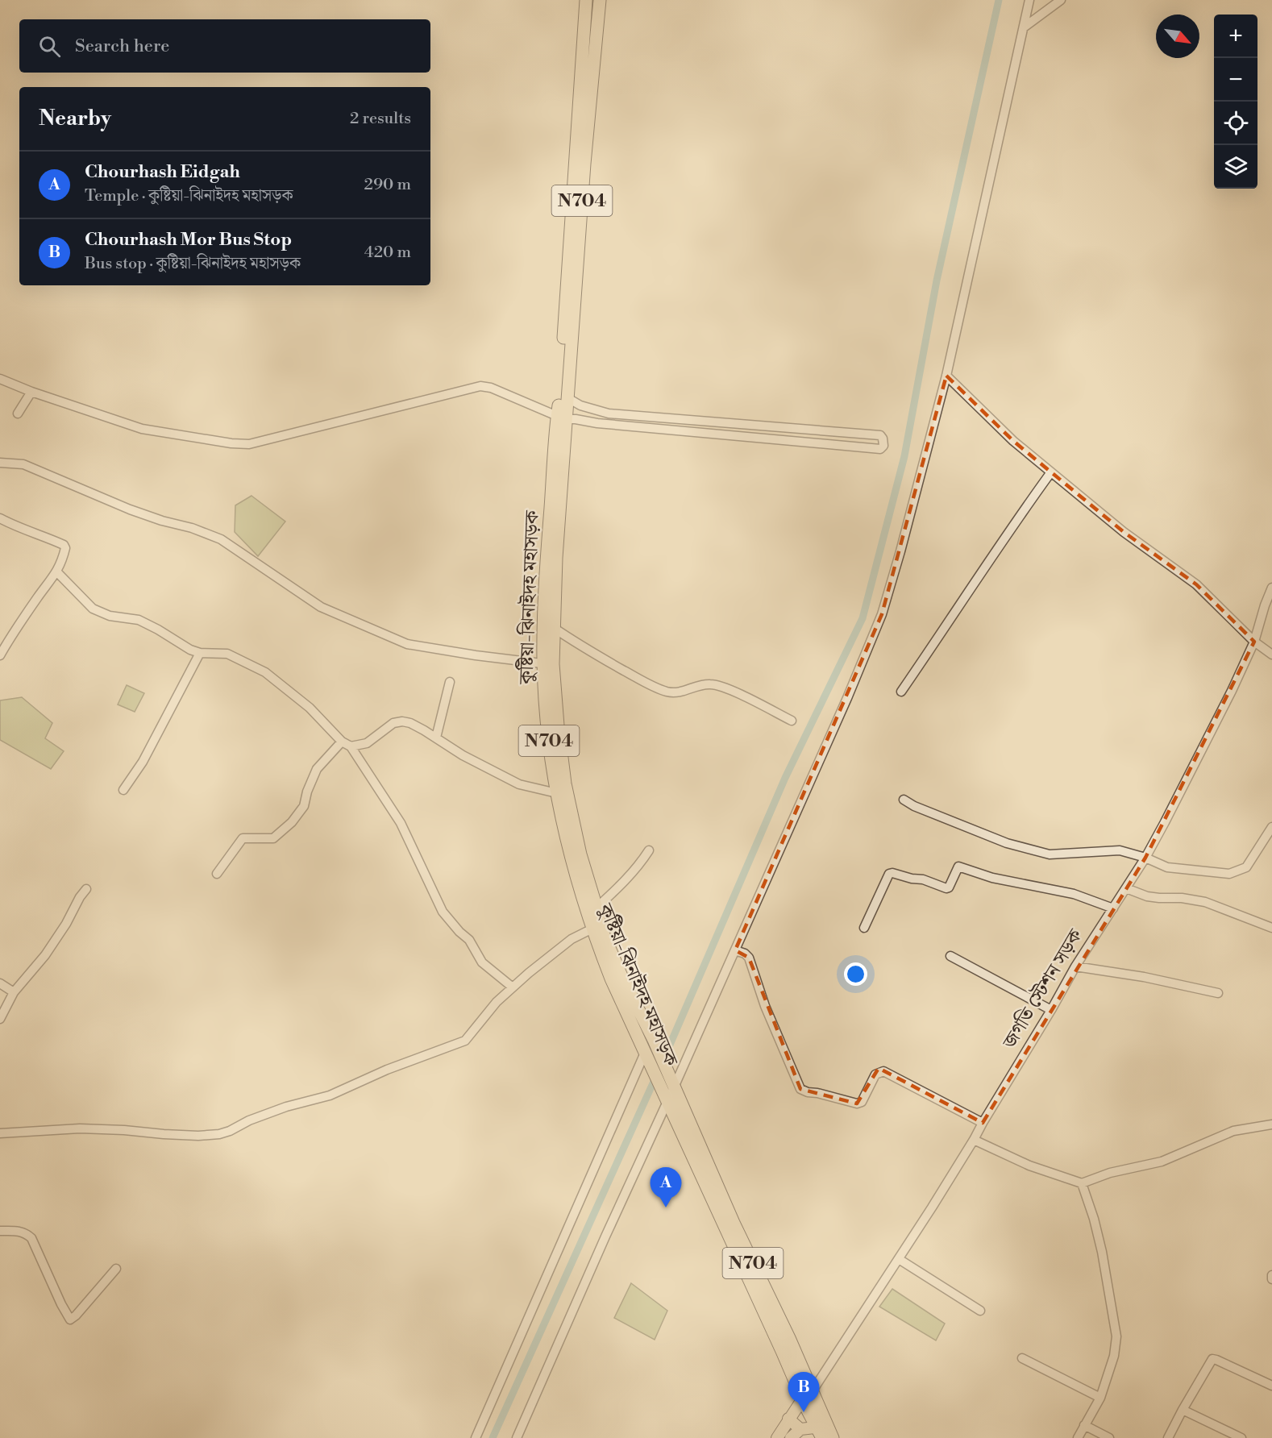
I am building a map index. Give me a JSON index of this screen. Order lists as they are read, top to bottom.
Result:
{
  "streets": {
    "highway": ["N704", "কুষ্টিয়া-ঝিনাইদহ মহাসড়ক"],
    "street": ["জগতি স্টেশন সড়ক"]
  },
  "crossings": [
    ["N704", "কুষ্টিয়া-ঝিনাইদহ মহাসড়ক"],
    ["কুষ্টিয়া-ঝিনাইদহ মহাসড়ক", "জগতি স্টেশন সড়ক"]
  ],
  "north": "bottom right",
  "page": {
    "map_buttons": ["+", "−"],
    "search": "Search here",
    "heading": ["Nearby", "2 results"],
    "list": [
      {
        "mark": "A",
        "name": "Chourhash Eidgah",
        "note": "Temple · কুষ্টিয়া-ঝিনাইদহ মহাসড়ক",
        "value": "290 m"
      },
      {
        "mark": "B",
        "name": "Chourhash Mor Bus Stop",
        "note": "Bus stop · কুষ্টিয়া-ঝিনাইদহ মহাসড়ক",
        "value": "420 m"
      }
    ],
    "pins": ["A", "B"]
  }
}
